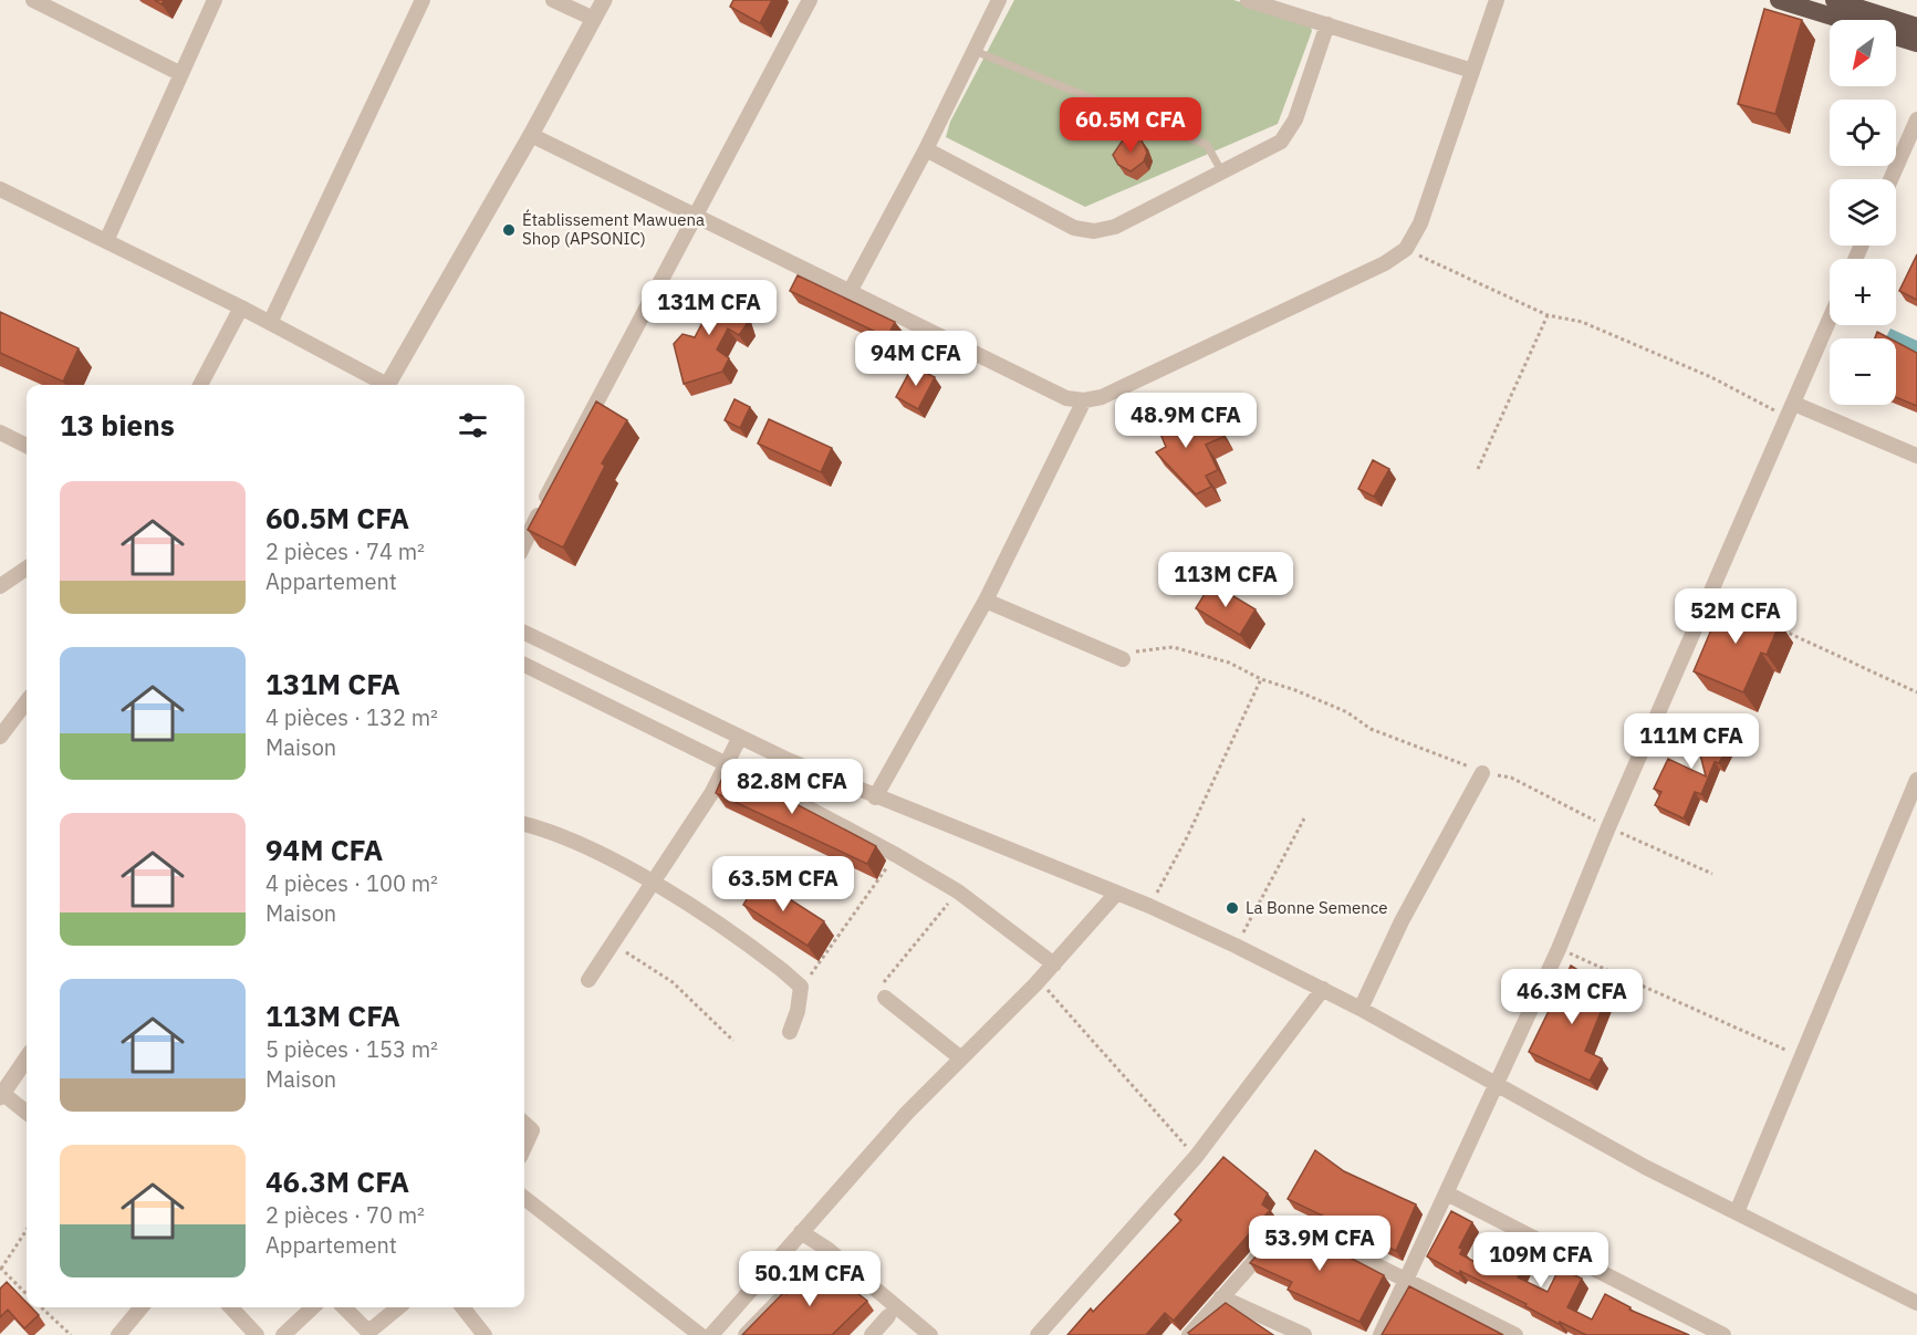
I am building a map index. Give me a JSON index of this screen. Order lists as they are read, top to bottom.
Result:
{
  "places": ["Établissement Mawuena Shop (APSONIC)", "La Bonne Semence"],
  "north": "bottom left",
  "page": {
    "map_buttons": ["+", "−"],
    "price": [
      "60.5M CFA",
      "131M CFA",
      "94M CFA",
      "48.9M CFA",
      "113M CFA",
      "52M CFA",
      "111M CFA",
      "82.8M CFA",
      "63.5M CFA",
      "46.3M CFA",
      "53.9M CFA",
      "109M CFA",
      "50.1M CFA"
    ],
    "heading": "13 biens",
    "list": [
      {
        "name": "60.5M CFA",
        "note": "2 pièces · 74 m² · Appartement"
      },
      {
        "name": "131M CFA",
        "note": "4 pièces · 132 m² · Maison"
      },
      {
        "name": "94M CFA",
        "note": "4 pièces · 100 m² · Maison"
      },
      {
        "name": "113M CFA",
        "note": "5 pièces · 153 m² · Maison"
      },
      {
        "name": "46.3M CFA",
        "note": "2 pièces · 70 m² · Appartement"
      }
    ]
  }
}
